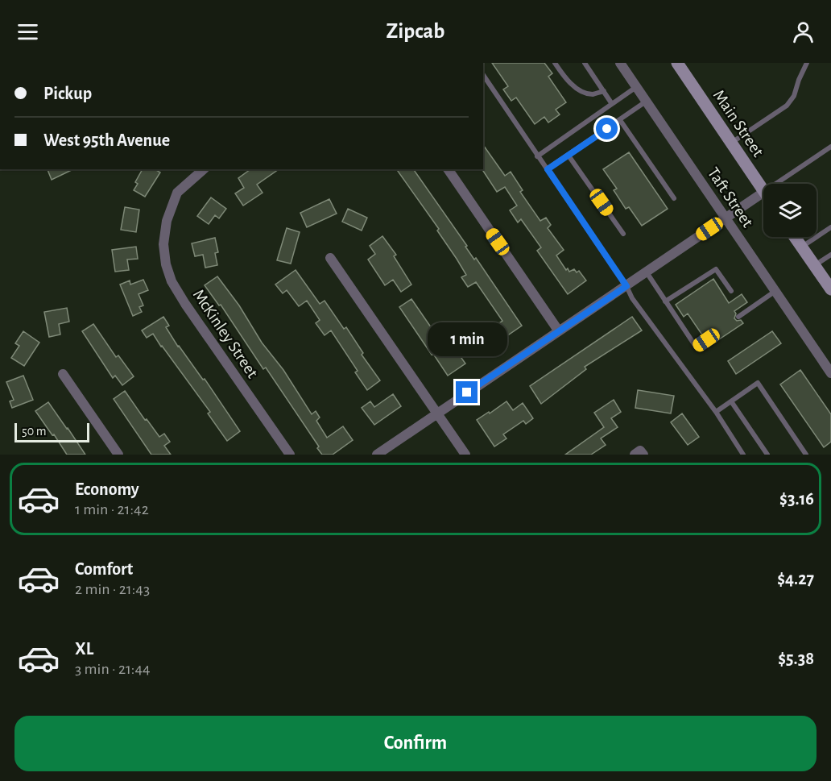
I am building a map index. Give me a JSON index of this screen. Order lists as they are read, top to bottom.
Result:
{
  "streets": {
    "main road": ["Main Street"],
    "street": ["Taft Street", "McKinley Street"]
  },
  "scale_bar": "50 m",
  "page": {
    "header": "Zipcab",
    "banner": ["Pickup", "West 95th Avenue"],
    "bubble": "1 min",
    "scale": "50 m",
    "list": [
      {
        "name": "Economy",
        "note": "1 min · 21:42",
        "value": "$3.16"
      },
      {
        "name": "Comfort",
        "note": "2 min · 21:43",
        "value": "$4.27"
      },
      {
        "name": "XL",
        "note": "3 min · 21:44",
        "value": "$5.38"
      }
    ],
    "buttons": "Confirm"
  }
}
